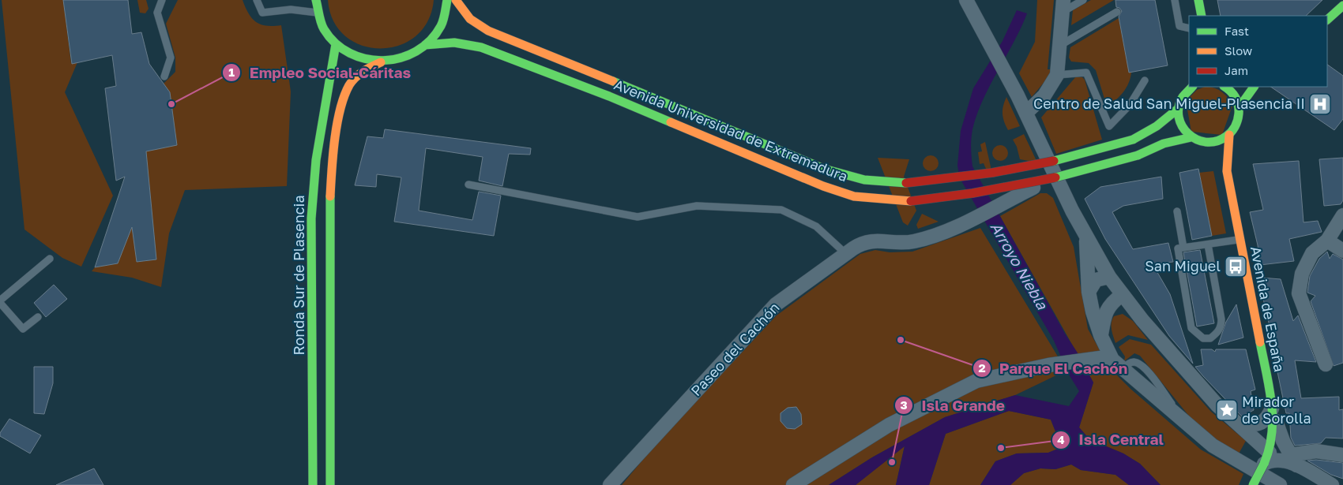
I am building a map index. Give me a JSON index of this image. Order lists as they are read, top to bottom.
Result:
{
  "streets": {
    "main road": ["Avenida Universidad de Extremadura", "Ronda Sur de Plasencia", "Avenida de España"],
    "street": ["Paseo del Cachón"]
  },
  "water": ["Arroyo Niebla"],
  "places": {
    "other": [
      "Empleo Social-Cáritas",
      "Parque El Cachón",
      "Isla Central",
      "Isla Grande"
    ],
    "hospital": ["Centro de Salud San Miguel-Plasencia II"],
    "bus stop": ["San Miguel"],
    "place": ["Mirador de Sorolla"]
  },
  "legend": ["Fast", "Slow", "Jam"]
}
